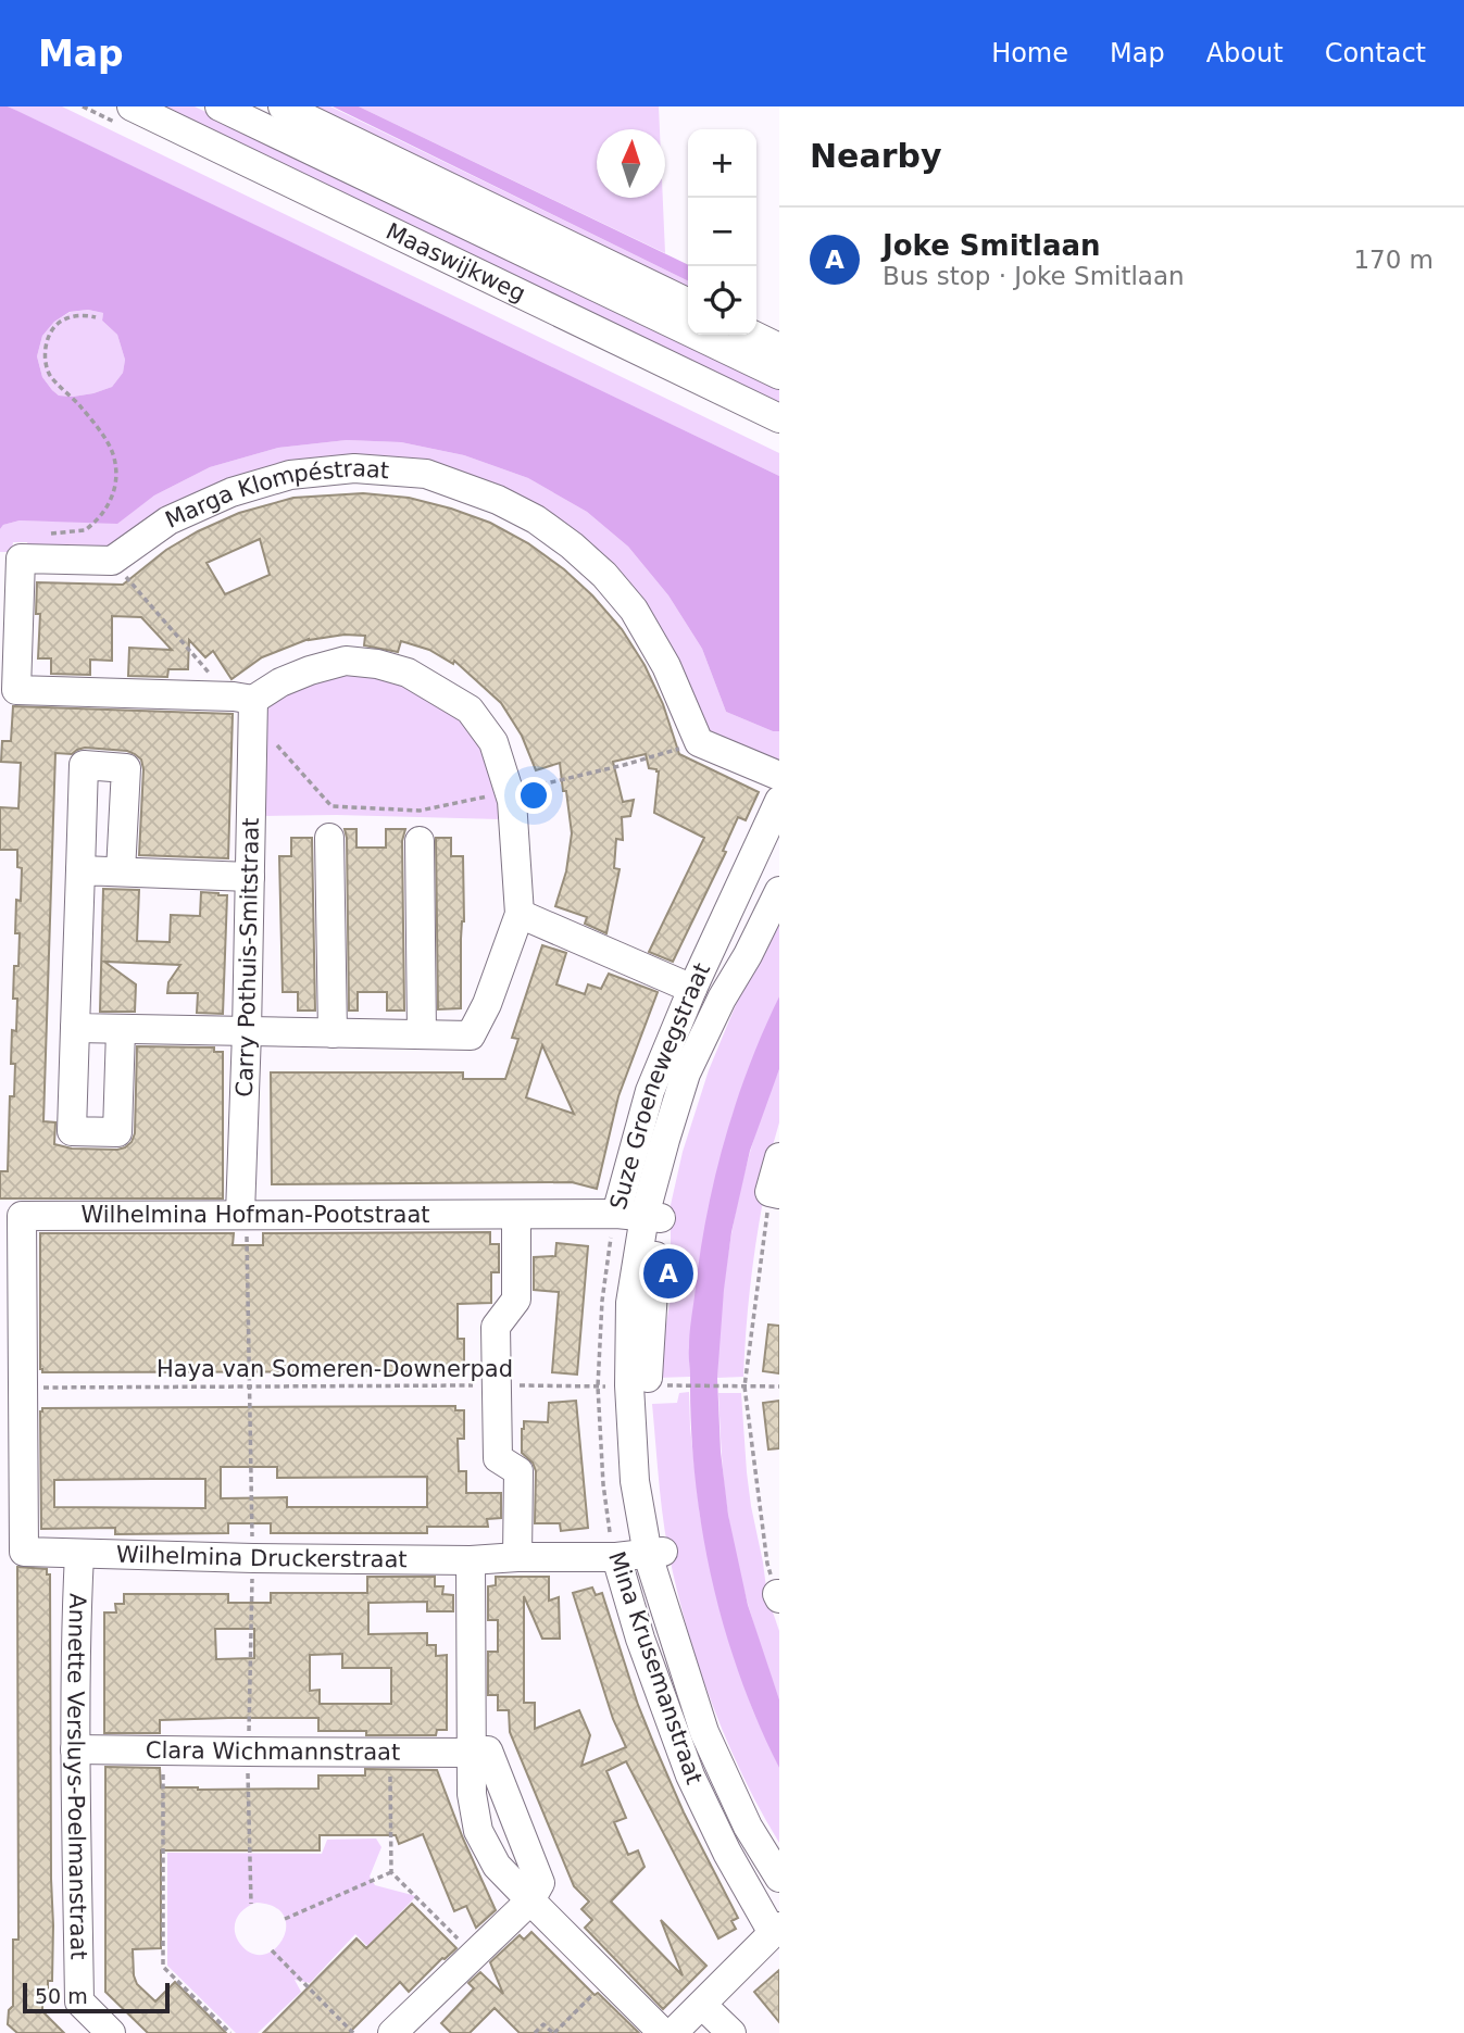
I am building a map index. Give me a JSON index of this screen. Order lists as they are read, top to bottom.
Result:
{
  "streets": {
    "street": [
      "Maaswijkweg",
      "Marga Klompéstraat",
      "Carry Pothuis-Smitstraat",
      "Suze Groenewegstraat",
      "Wilhelmina Hofman-Pootstraat",
      "Wilhelmina Druckerstraat",
      "Mina Krusemanstraat",
      "Clara Wichmannstraat",
      "Annette Versluys-Poelmanstraat"
    ],
    "path": ["Haya van Someren-Downerpad"]
  },
  "crossings": [
    ["Carry Pothuis-Smitstraat", "Wilhelmina Hofman-Pootstraat"],
    ["Suze Groenewegstraat", "Wilhelmina Hofman-Pootstraat"],
    ["Suze Groenewegstraat", "Haya van Someren-Downerpad"],
    ["Suze Groenewegstraat", "Mina Krusemanstraat"],
    ["Wilhelmina Hofman-Pootstraat", "Haya van Someren-Downerpad"],
    ["Wilhelmina Hofman-Pootstraat", "Wilhelmina Druckerstraat"],
    ["Haya van Someren-Downerpad", "Wilhelmina Druckerstraat"],
    ["Haya van Someren-Downerpad", "Mina Krusemanstraat"],
    ["Wilhelmina Druckerstraat", "Mina Krusemanstraat"],
    ["Wilhelmina Druckerstraat", "Annette Versluys-Poelmanstraat"],
    ["Clara Wichmannstraat", "Annette Versluys-Poelmanstraat"]
  ],
  "scale_bar": "50 m",
  "north": "top",
  "page": {
    "header": "Map",
    "nav": [
      "Home",
      "Map",
      "About",
      "Contact"
    ],
    "heading": "Nearby",
    "map_buttons": ["+", "−"],
    "list": [
      {
        "mark": "A",
        "name": "Joke Smitlaan",
        "note": "Bus stop · Joke Smitlaan",
        "value": "170 m"
      }
    ],
    "pins": "A",
    "scale": "50 m"
  }
}
